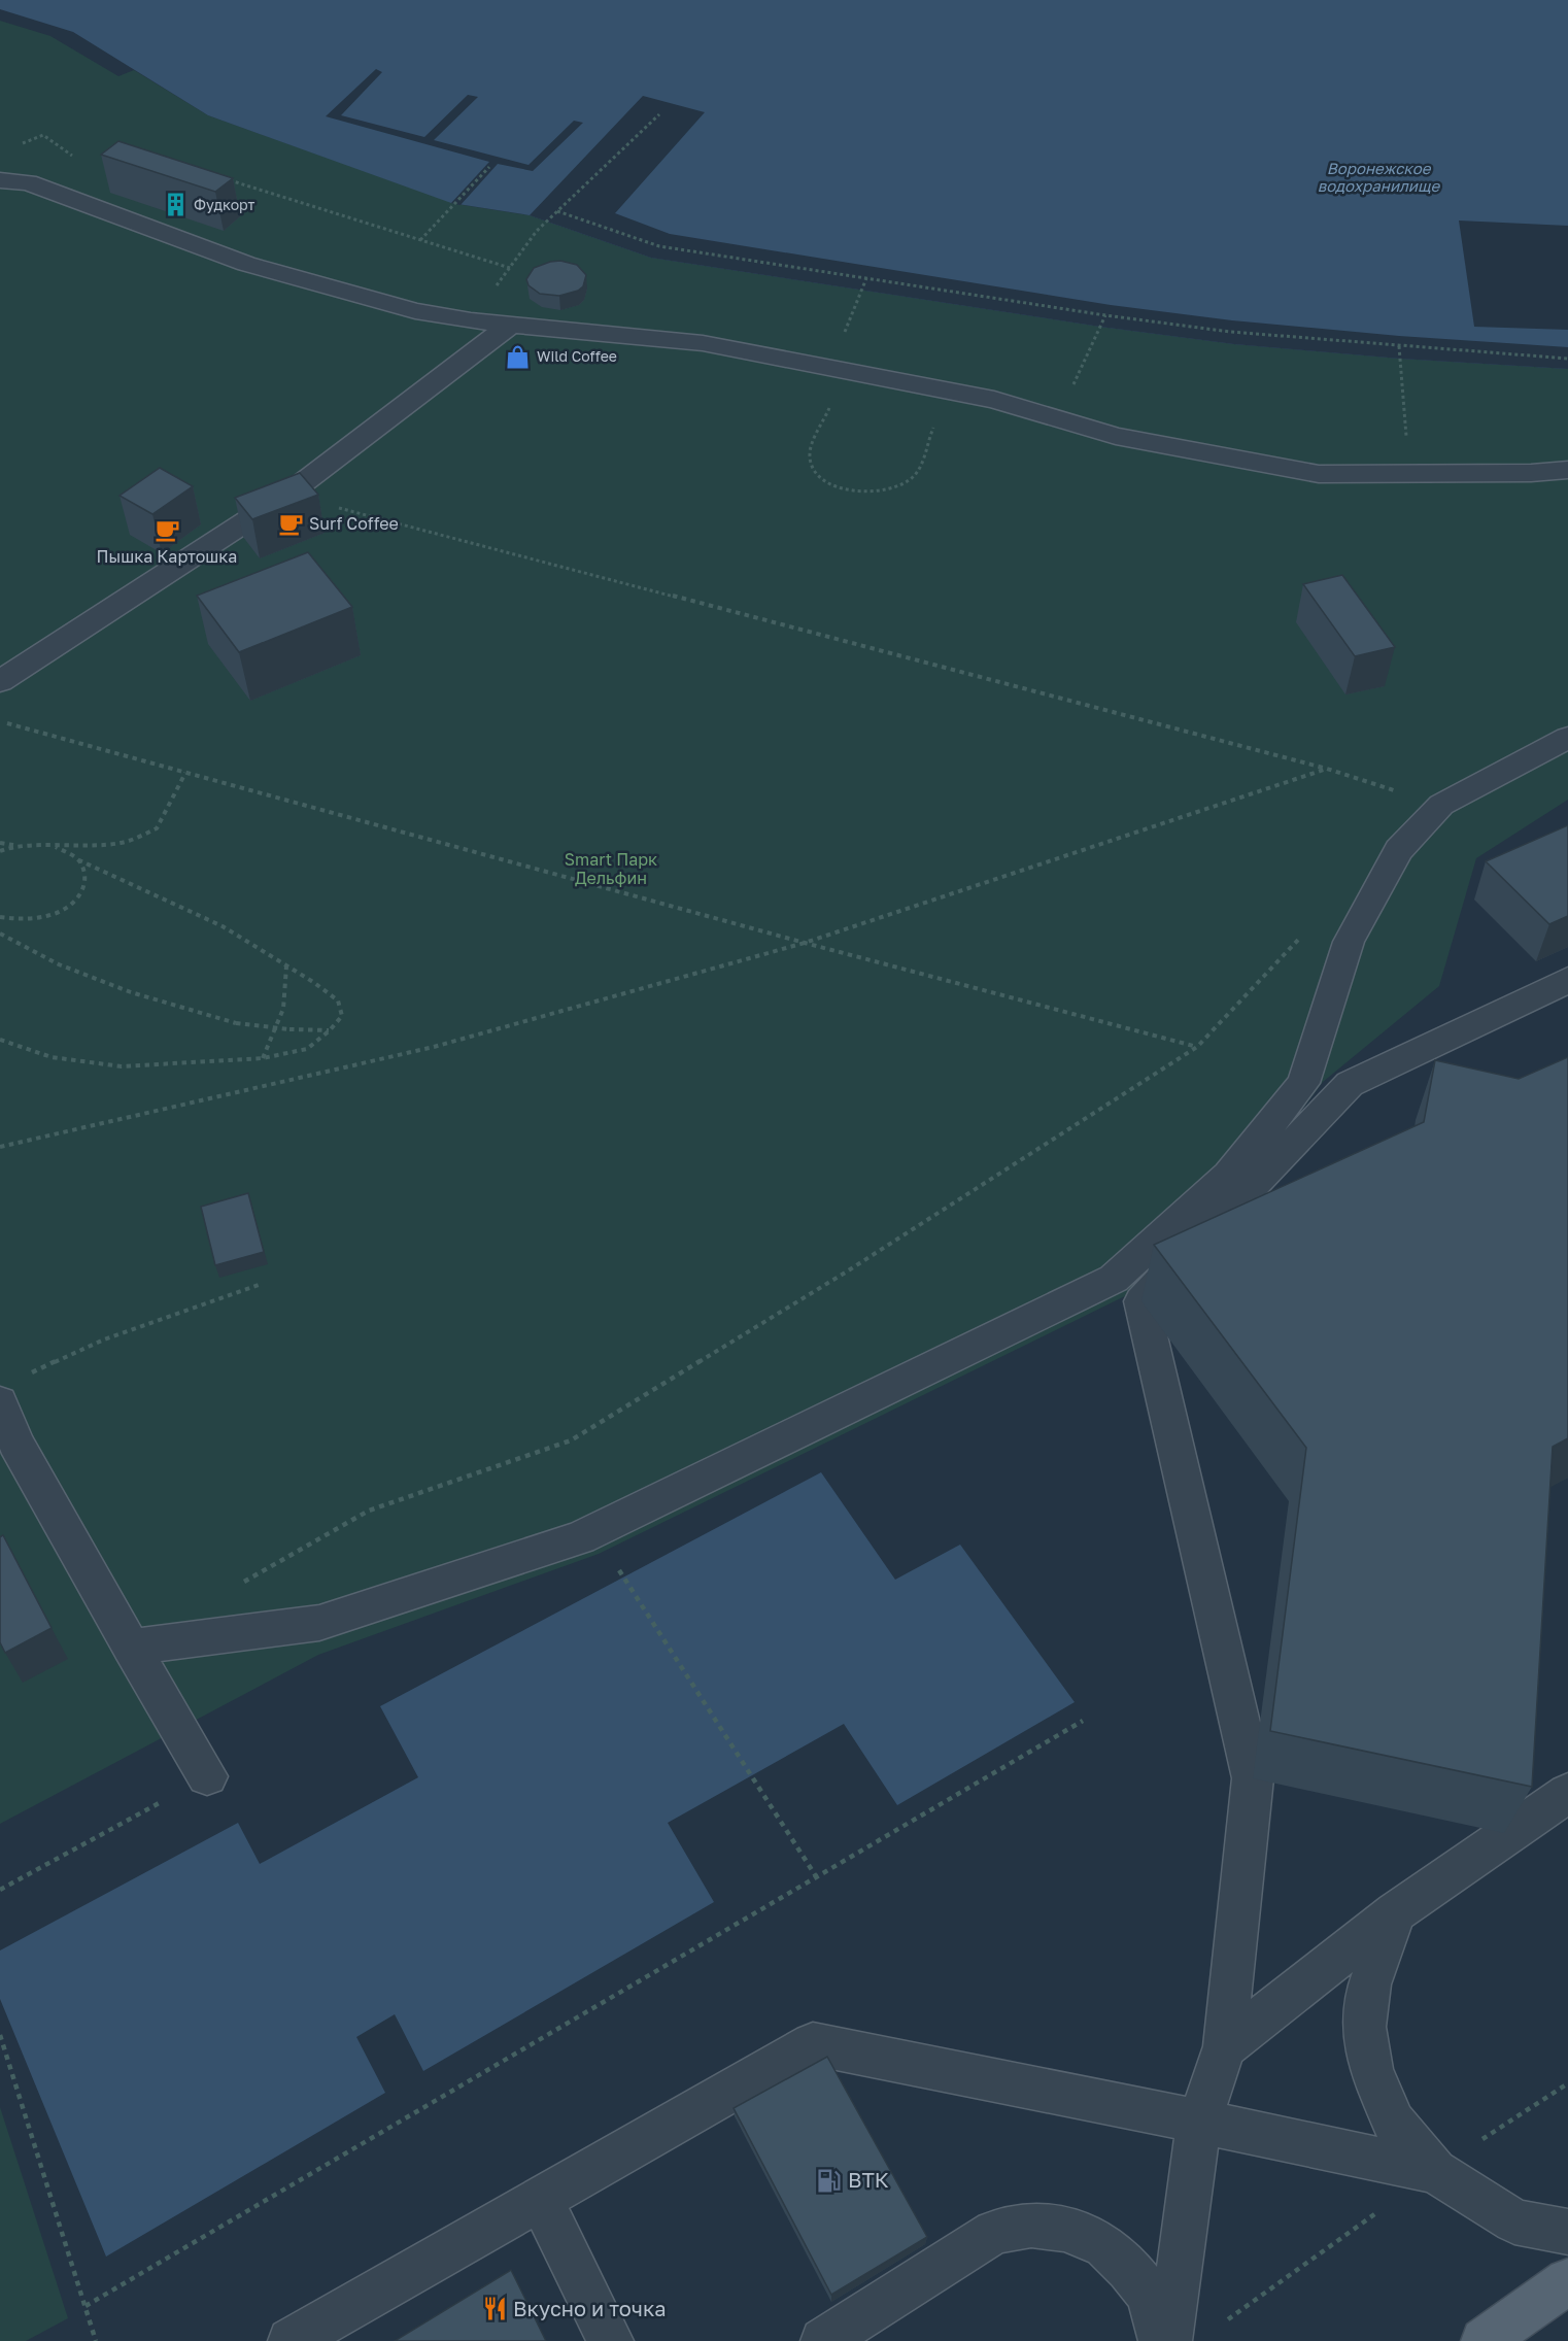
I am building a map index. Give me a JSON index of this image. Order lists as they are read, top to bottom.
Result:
{
  "water": ["Воронежское водохранилище"],
  "parks": ["Smart Парк Дельфин"],
  "places": {
    "building": ["Фудкорт"],
    "shop": ["Wild Coffee"],
    "cafe": ["Surf Coffee", "Пышка Картошка"],
    "fuel station": ["ВТК"],
    "restaurant": ["Вкусно и точка"]
  }
}
